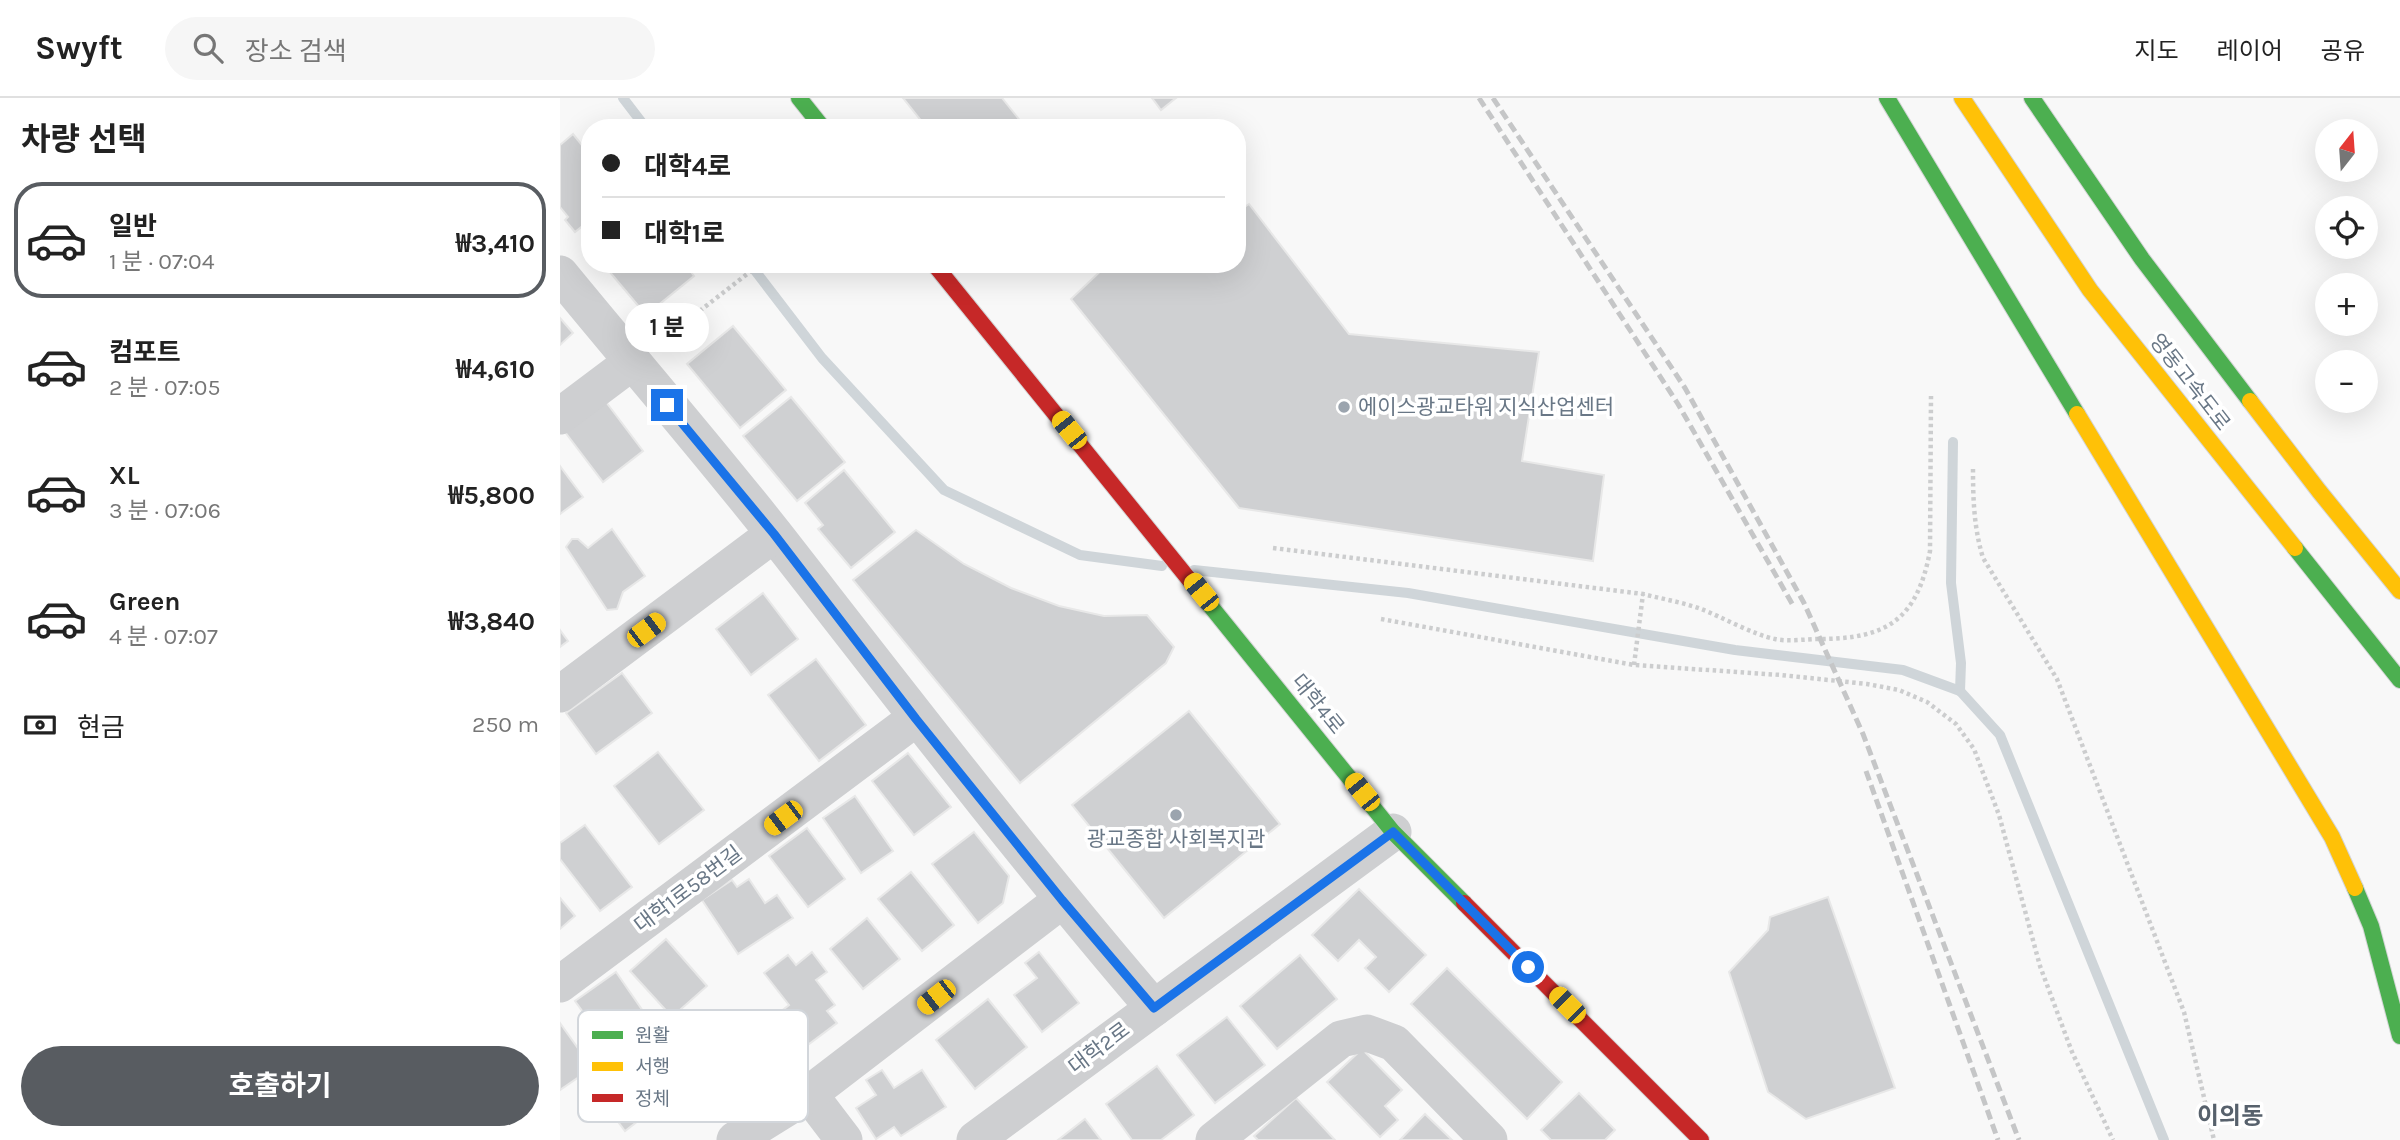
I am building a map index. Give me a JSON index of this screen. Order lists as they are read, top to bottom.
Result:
{
  "streets": {
    "main road": ["영동고속도로", "대학4로"],
    "street": ["대학1로58번길", "대학2로"]
  },
  "crossings": [
    ["대학4로", "대학2로"]
  ],
  "districts": ["이의동"],
  "places": ["에이스광교타워 지식산업센터", "광교종합 사회복지관"],
  "legend": ["원활", "서행", "정체"],
  "north": "top",
  "page": {
    "header": "Swyft",
    "search": "장소 검색",
    "nav": ["지도", "레이어", "공유"],
    "heading": "차량 선택",
    "map_buttons": ["+", "−"],
    "banner": ["대학4로", "대학1로"],
    "list": [
      {
        "name": "일반",
        "note": "1 분 · 07:04",
        "value": "₩3,410"
      },
      {
        "name": "컴포트",
        "note": "2 분 · 07:05",
        "value": "₩4,610"
      },
      {
        "name": "XL",
        "note": "3 분 · 07:06",
        "value": "₩5,800"
      },
      {
        "name": "Green",
        "note": "4 분 · 07:07",
        "value": "₩3,840"
      }
    ],
    "bubble": "1 분",
    "pay": ["현금", "250 m"],
    "buttons": "호출하기"
  }
}
